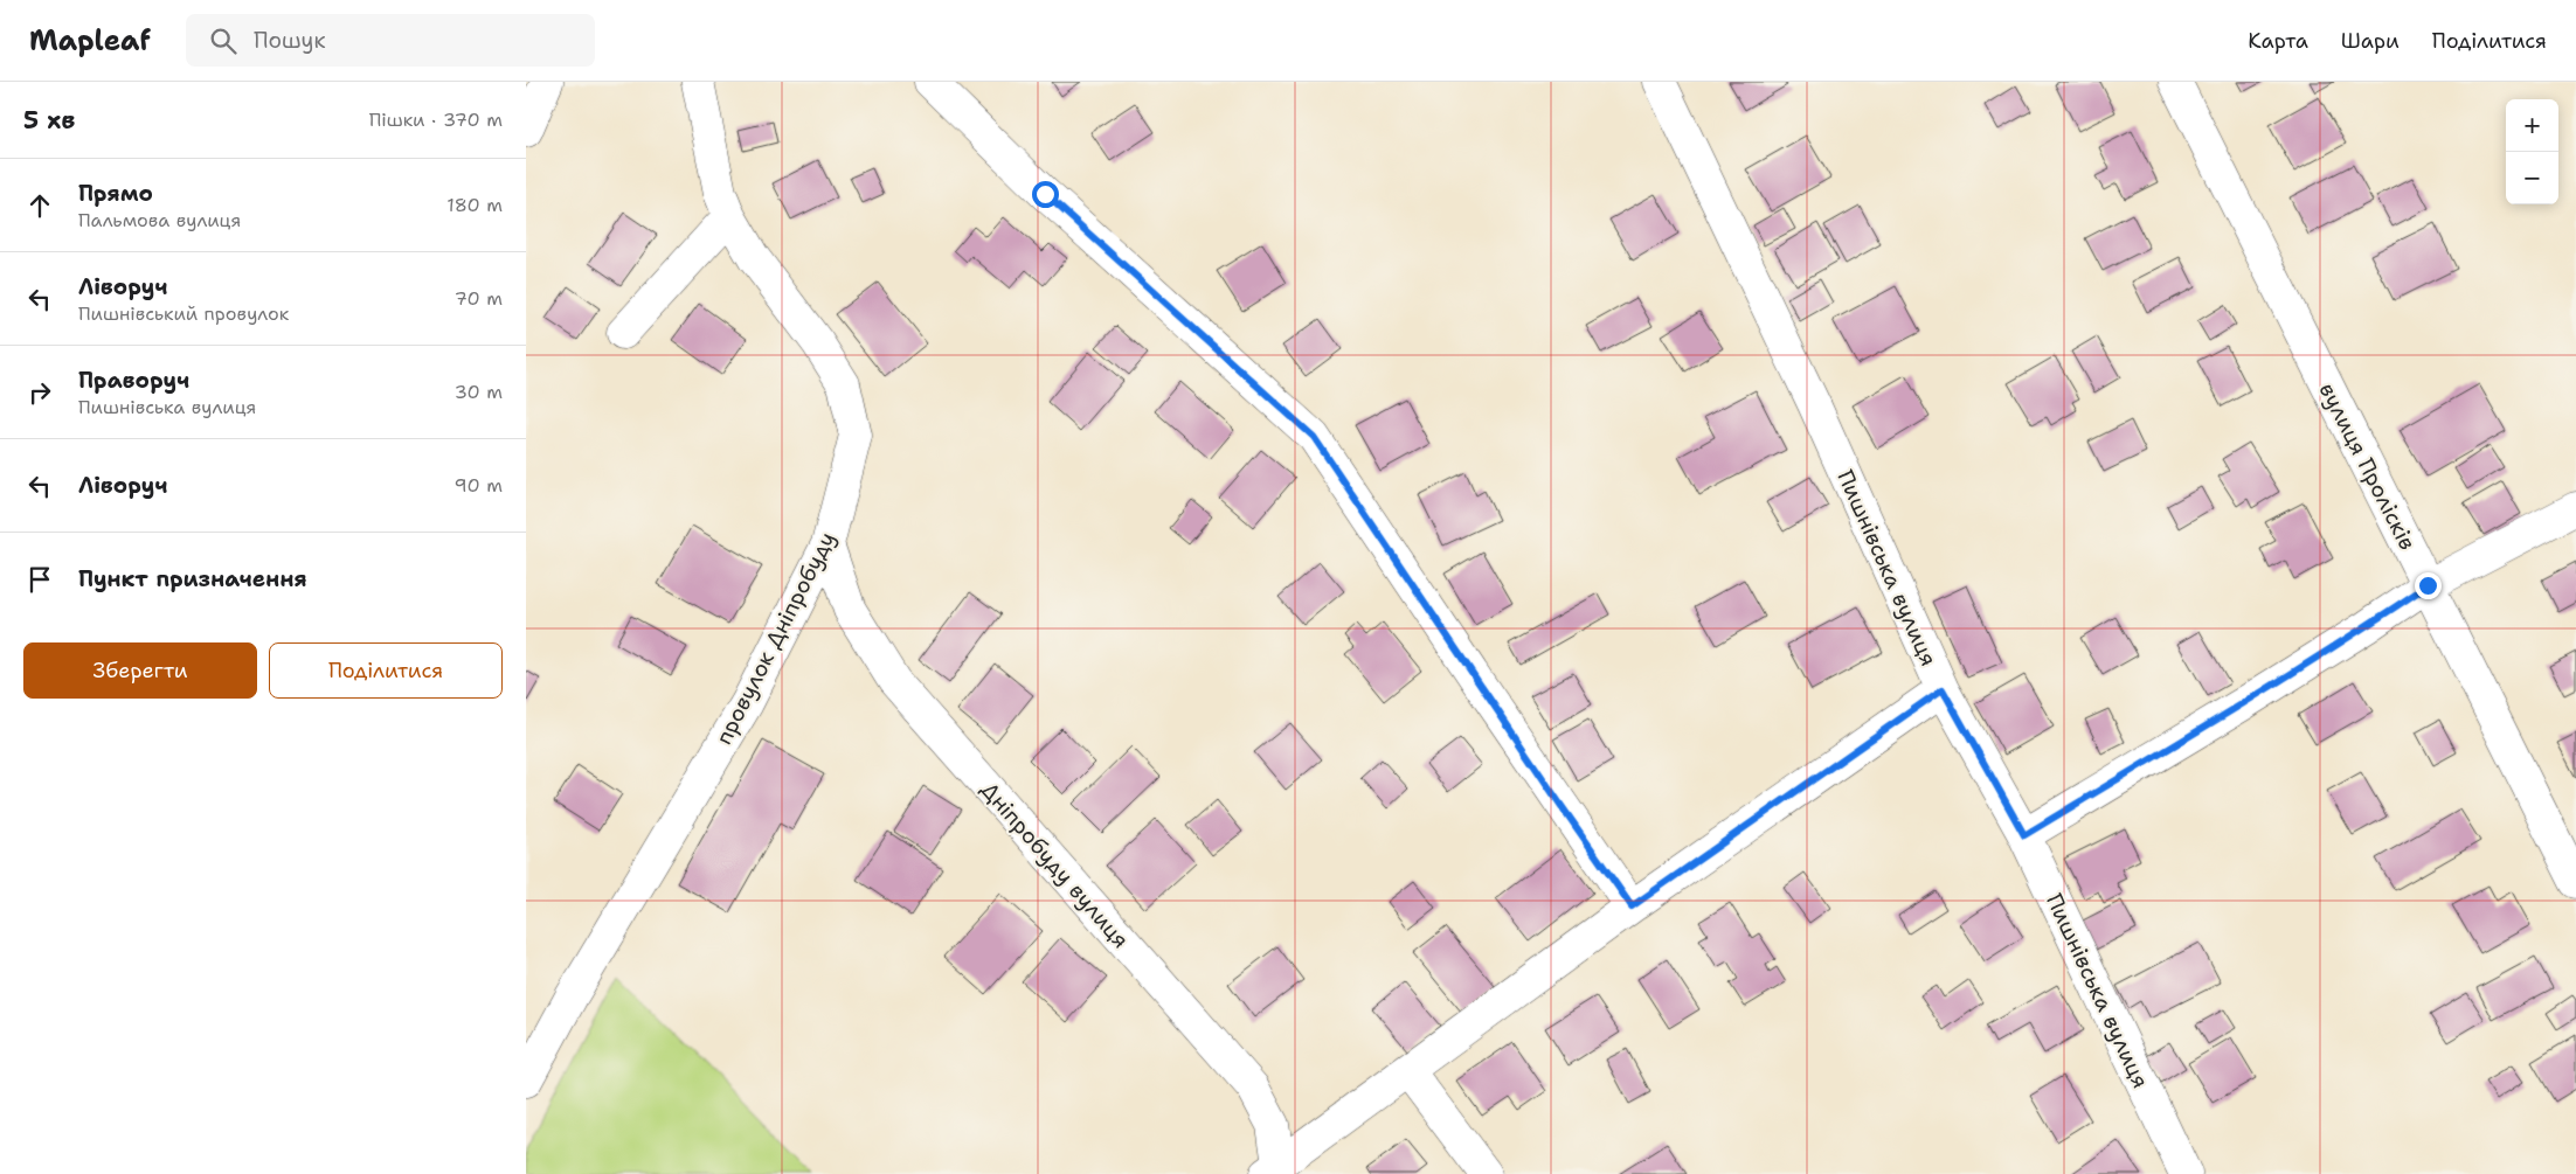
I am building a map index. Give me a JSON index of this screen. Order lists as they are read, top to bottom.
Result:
{
  "streets": {
    "street": [
      "вулиця Пролісків",
      "Пишнівська вулиця",
      "провулок Дніпробуду",
      "Дніпробуду вулиця"
    ]
  },
  "crossings": [
    ["провулок Дніпробуду", "Дніпробуду вулиця"]
  ],
  "page": {
    "header": "Mapleaf",
    "search": "Пошук",
    "nav": ["Карта", "Шари", "Поділитися"],
    "heading": ["5 хв", "Пішки · 370 m"],
    "map_buttons": ["+", "−"],
    "list": [
      ["Прямо", "Пальмова вулиця", "180 m"],
      ["Ліворуч", "Пишнівський провулок", "70 m"],
      ["Праворуч", "Пишнівська вулиця", "30 m"],
      ["Ліворуч", "90 m"],
      "Пункт призначення"
    ],
    "buttons": ["Зберегти", "Поділитися"]
  }
}
